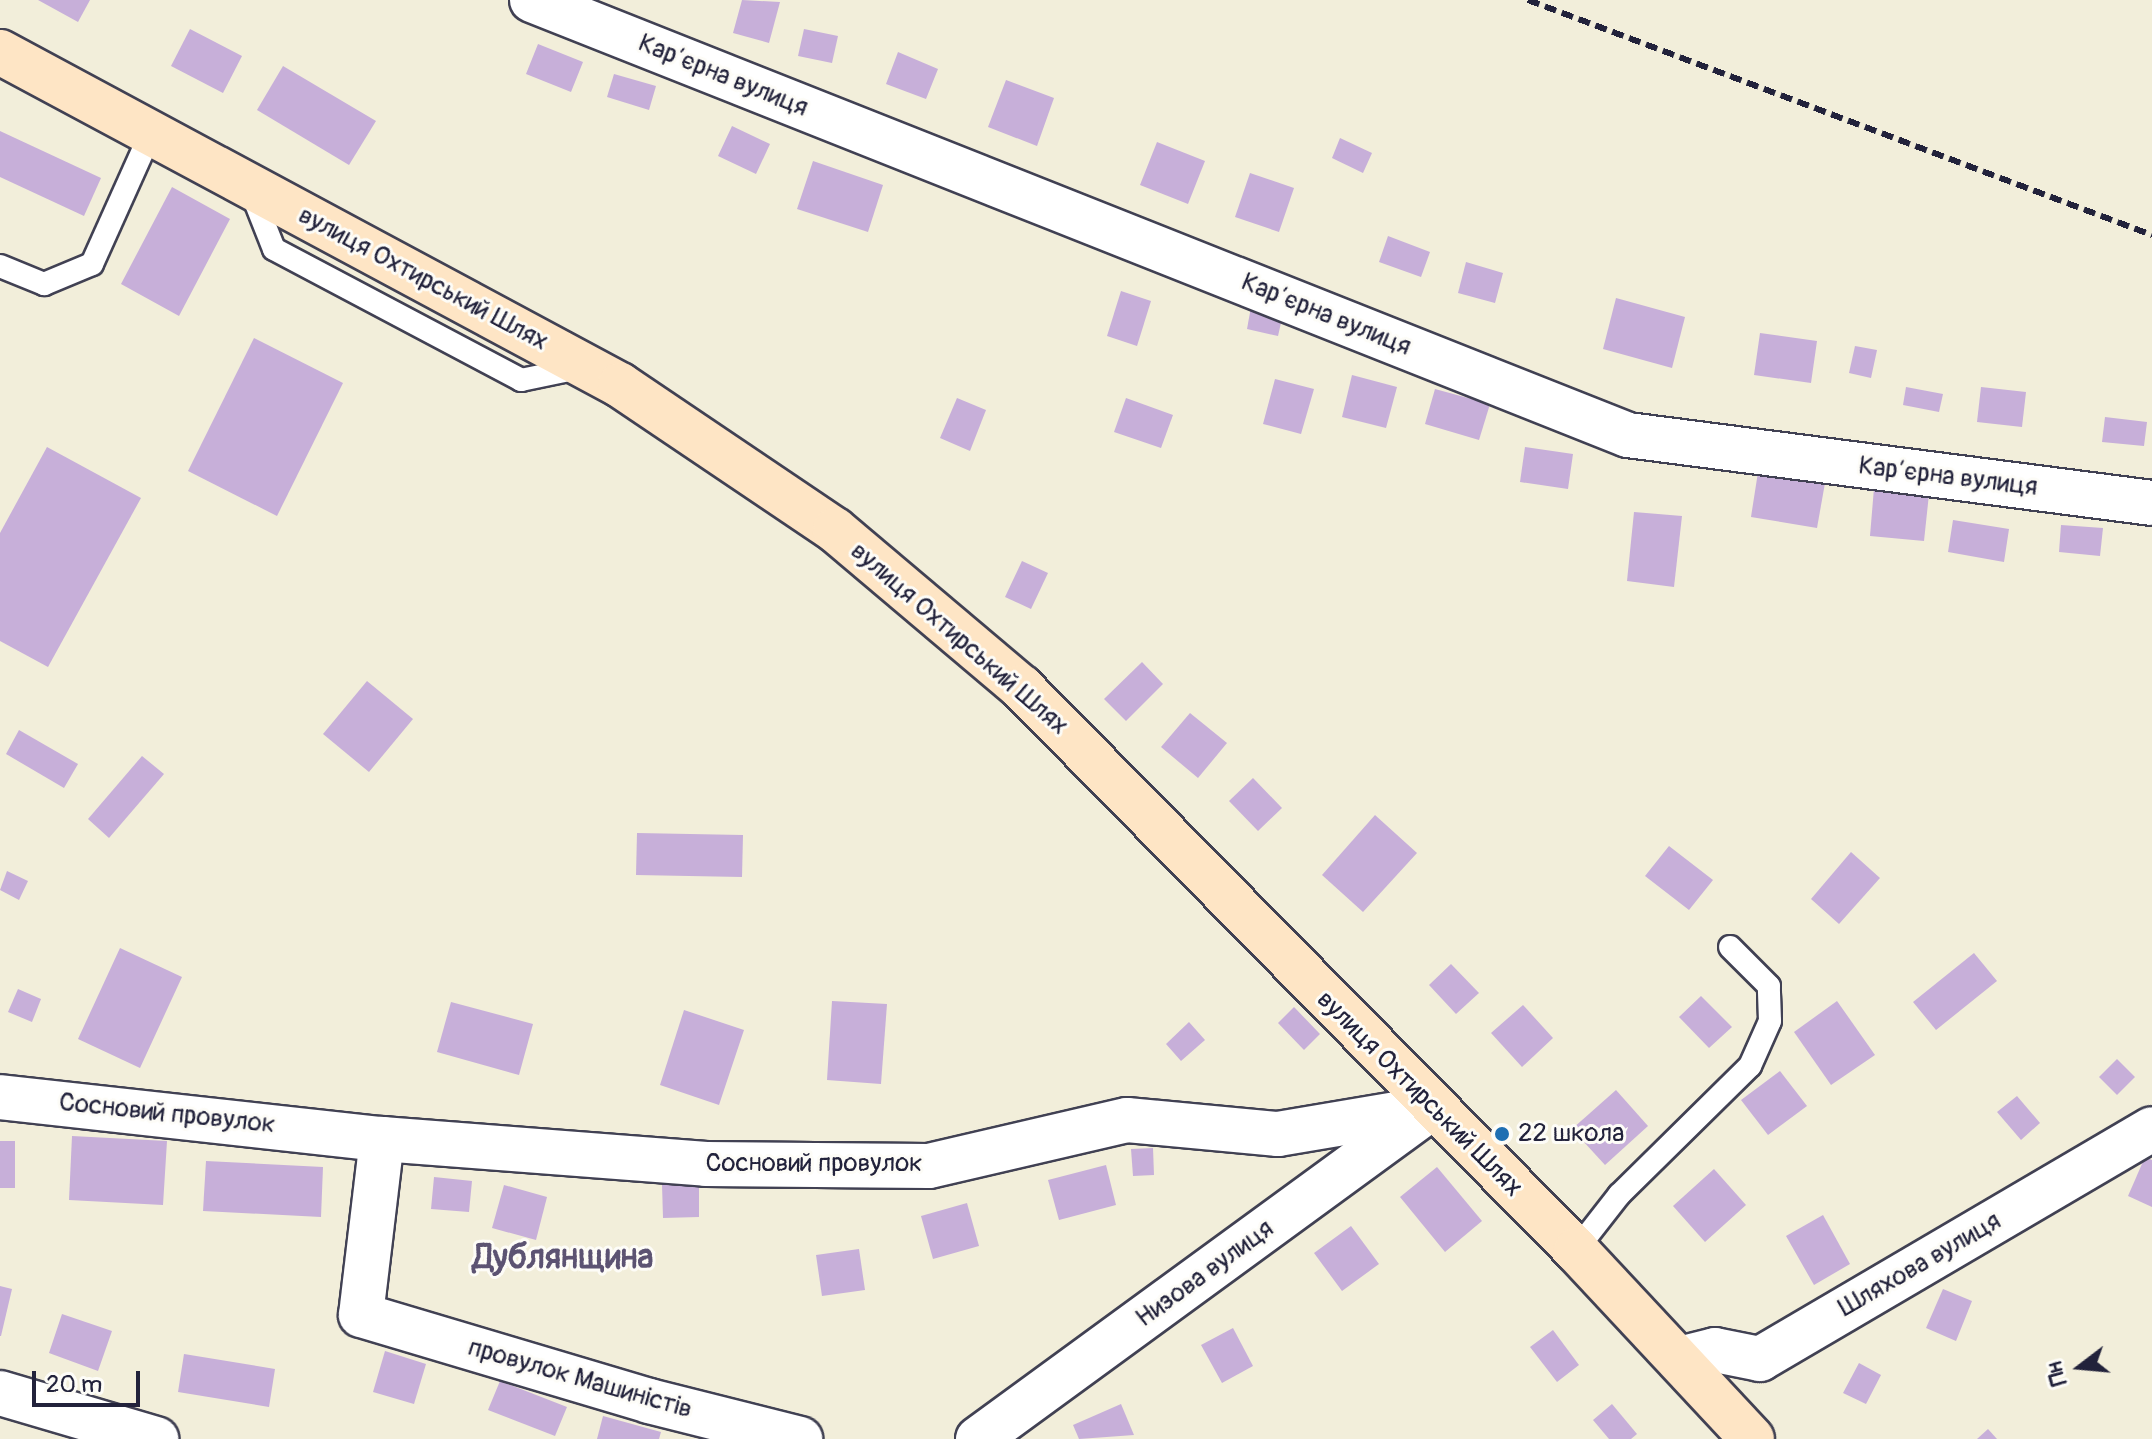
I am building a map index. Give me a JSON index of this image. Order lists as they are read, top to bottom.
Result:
{
  "streets": {
    "main road": ["вулиця Охтирський Шлях"],
    "street": [
      "Карʼєрна вулиця",
      "Сосновий провулок",
      "Шляхова вулиця",
      "Низова вулиця",
      "провулок Машиністів"
    ]
  },
  "crossings": [
    ["вулиця Охтирський Шлях", "Сосновий провулок"],
    ["вулиця Охтирський Шлях", "Шляхова вулиця"],
    ["вулиця Охтирський Шлях", "Низова вулиця"],
    ["Сосновий провулок", "Низова вулиця"],
    ["Сосновий провулок", "провулок Машиністів"]
  ],
  "districts": ["Дублянщина"],
  "places": ["22 школа"],
  "scale_bar": "20 m",
  "north": "left"
}
